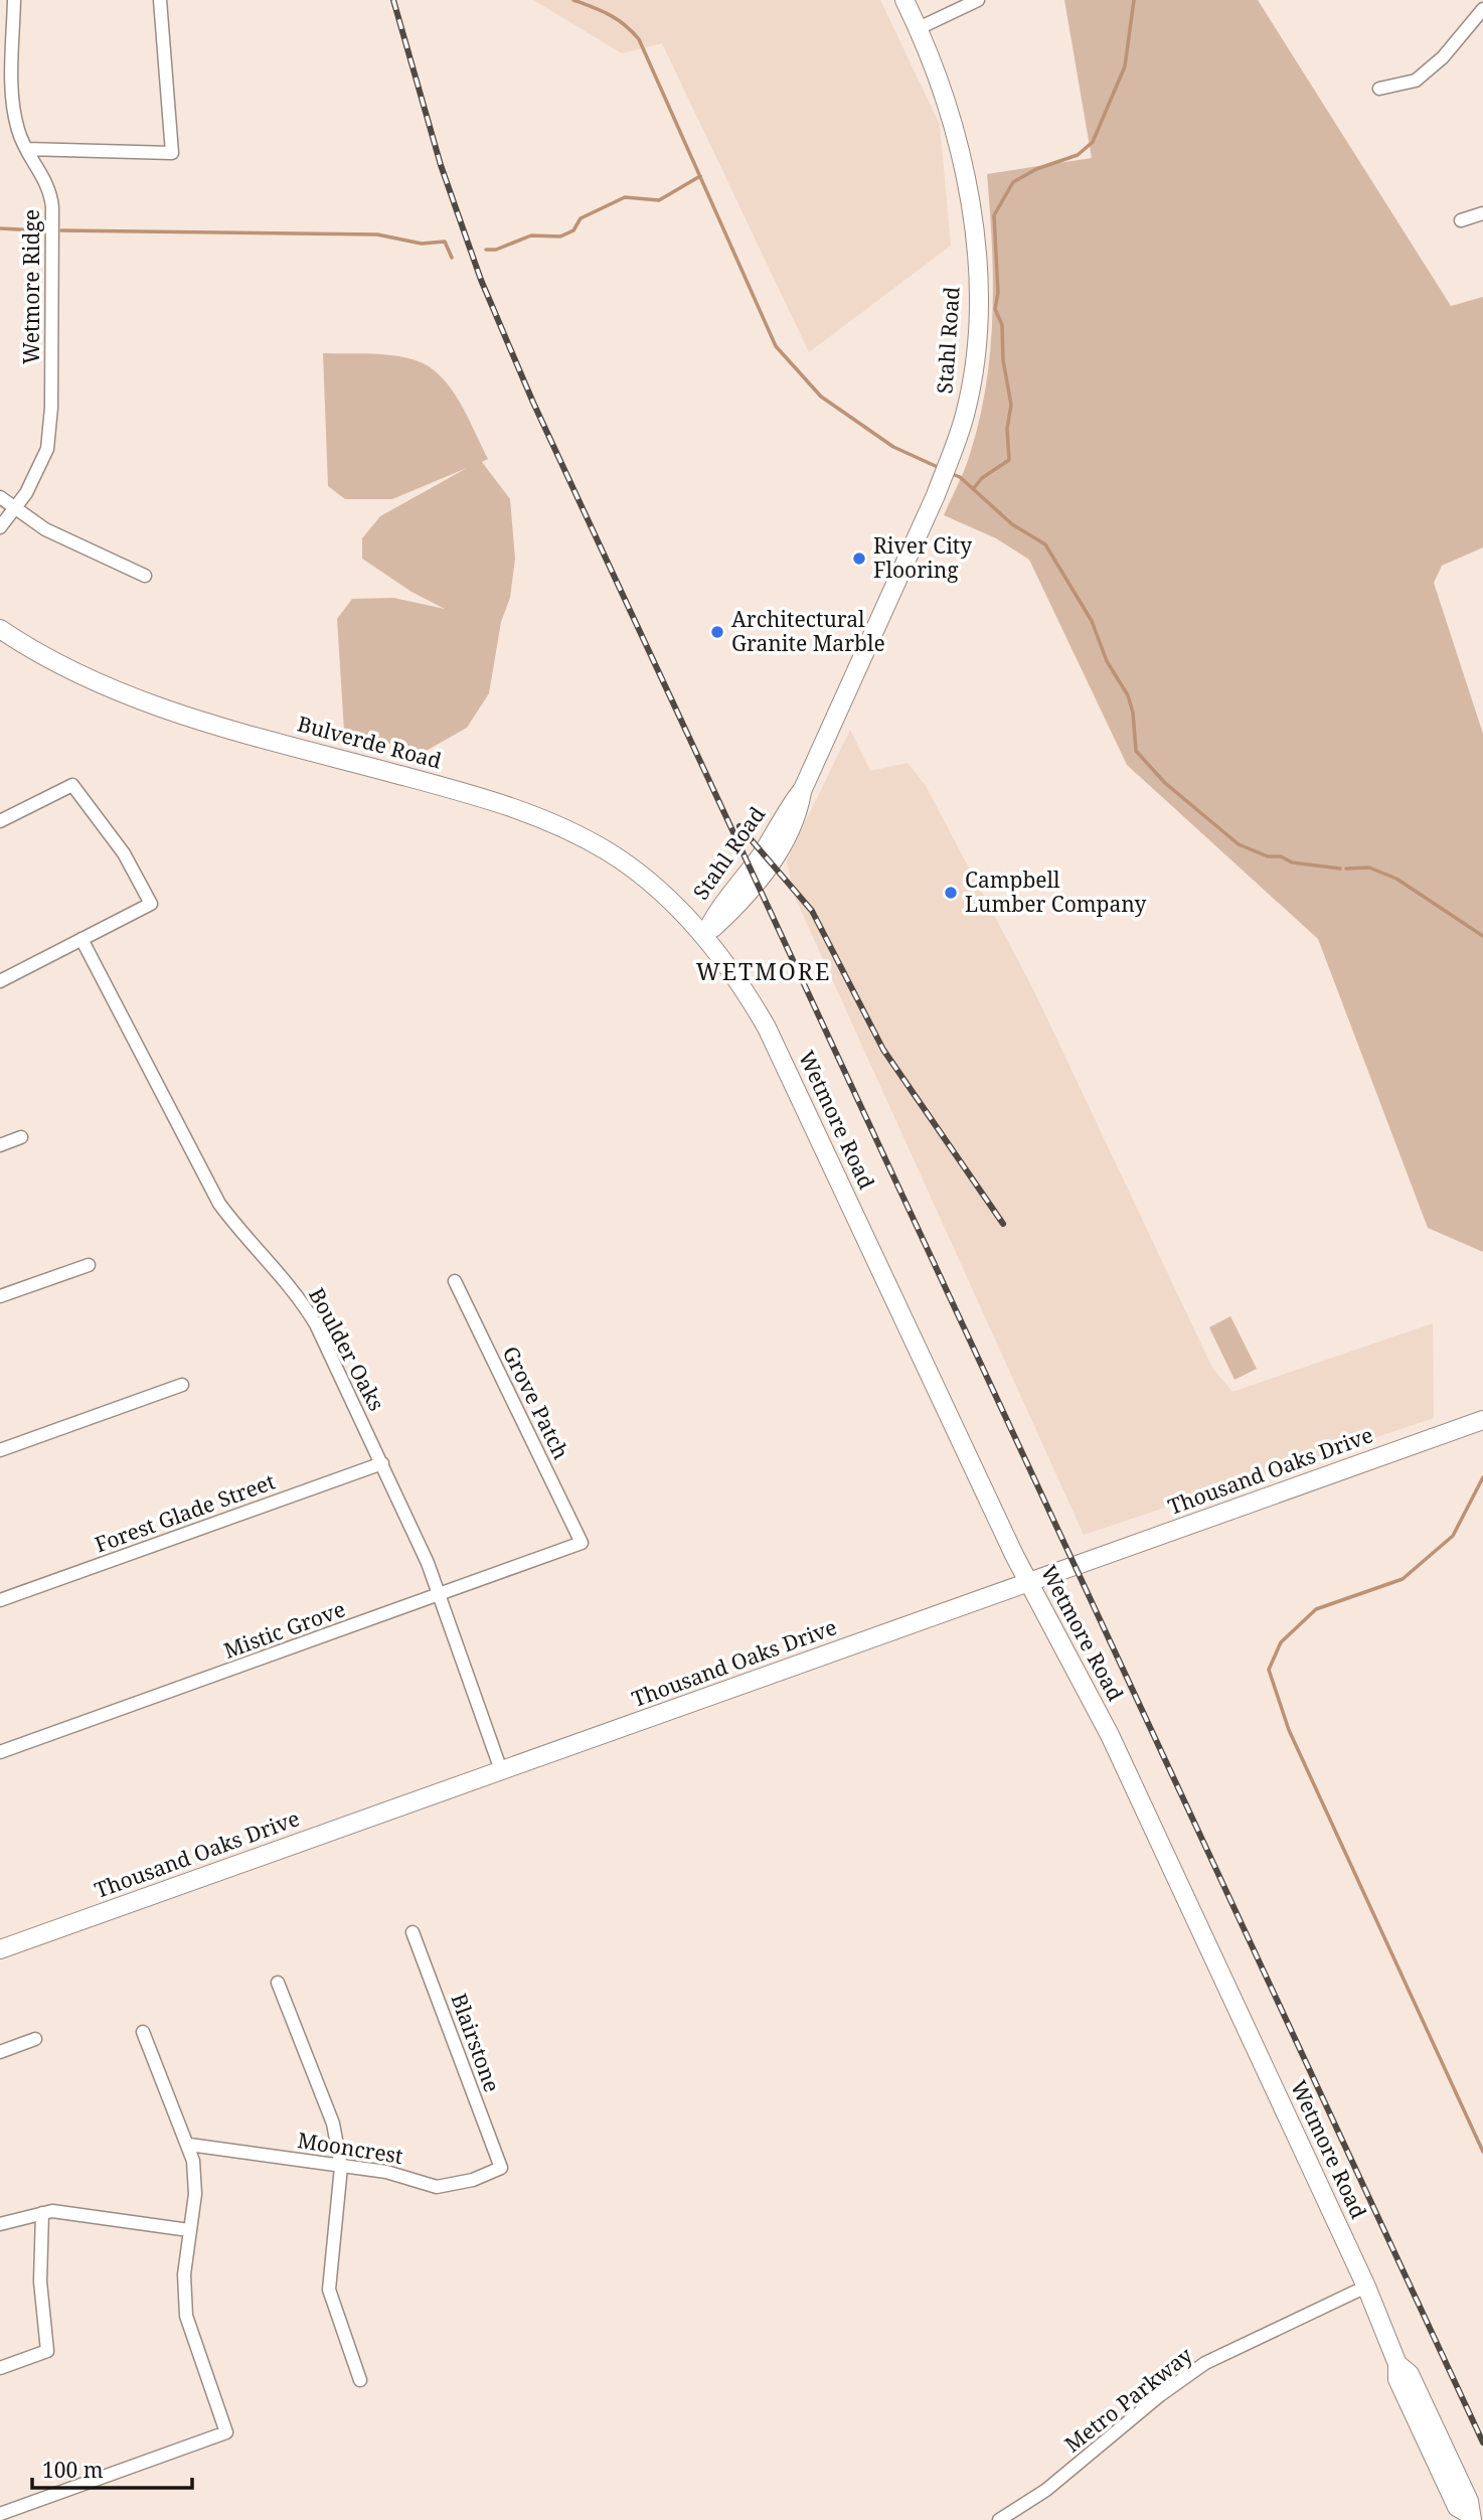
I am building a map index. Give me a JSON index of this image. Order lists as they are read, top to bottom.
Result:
{
  "streets": {
    "main road": [
      "Stahl Road",
      "Bulverde Road",
      "Wetmore Road",
      "Thousand Oaks Drive"
    ],
    "street": [
      "Wetmore Ridge",
      "Boulder Oaks",
      "Grove Patch",
      "Forest Glade Street",
      "Mistic Grove",
      "Blairstone",
      "Mooncrest",
      "Metro Parkway"
    ]
  },
  "crossings": [
    ["Stahl Road", "Bulverde Road"],
    ["Stahl Road", "Wetmore Road"],
    ["Bulverde Road", "Wetmore Road"],
    ["Wetmore Road", "Thousand Oaks Drive"],
    ["Wetmore Road", "Metro Parkway"],
    ["Boulder Oaks", "Thousand Oaks Drive"],
    ["Boulder Oaks", "Forest Glade Street"],
    ["Boulder Oaks", "Mistic Grove"],
    ["Grove Patch", "Mistic Grove"],
    ["Blairstone", "Mooncrest"]
  ],
  "districts": ["WETMORE"],
  "places": ["River City Flooring", "Architectural Granite Marble", "Campbell Lumber Company"],
  "scale_bar": "100 m"
}
